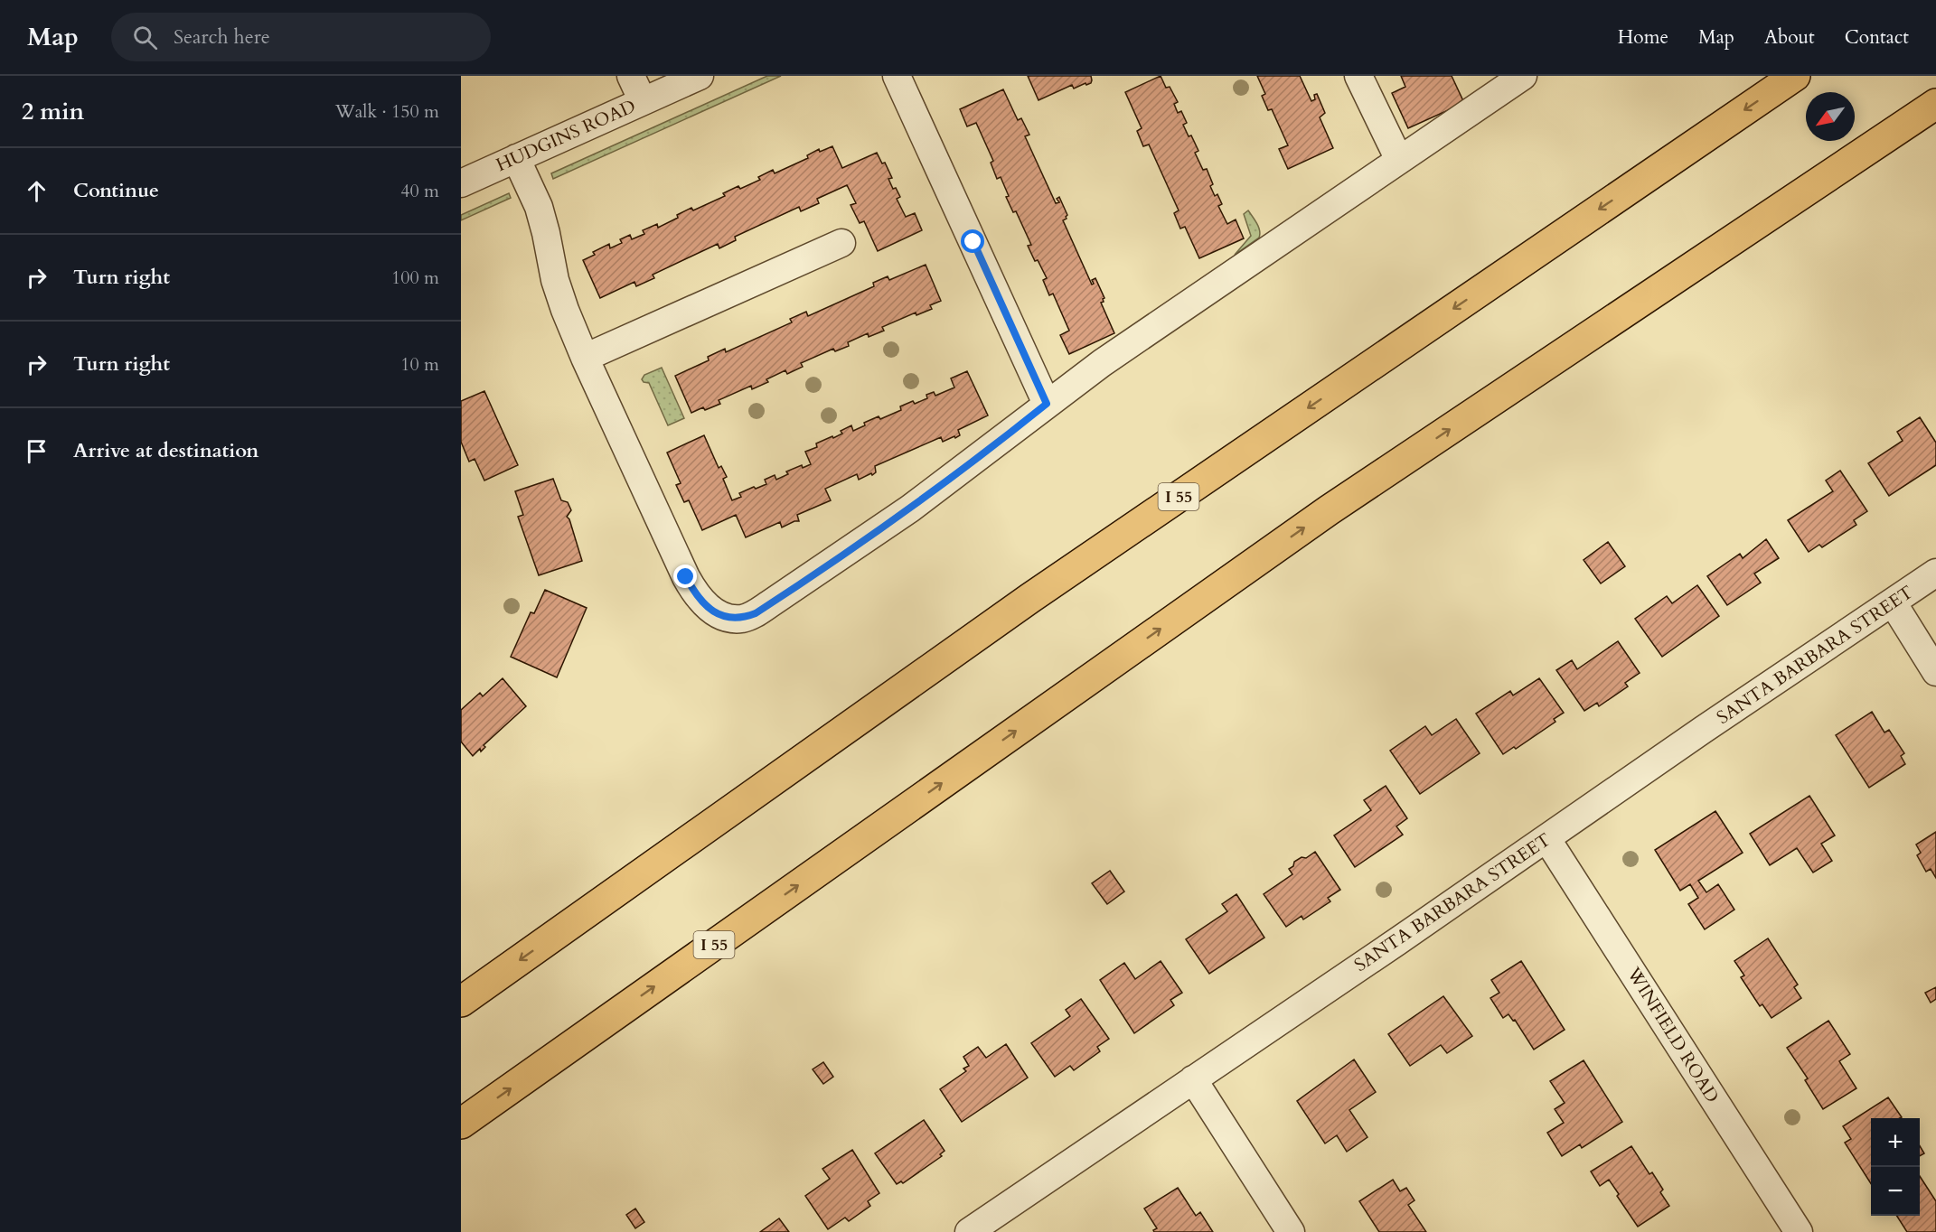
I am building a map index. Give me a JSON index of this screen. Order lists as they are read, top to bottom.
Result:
{
  "streets": {
    "highway": ["I 55"],
    "street": ["HUDGINS ROAD", "SANTA BARBARA STREET", "WINFIELD ROAD"]
  },
  "crossings": [
    ["SANTA BARBARA STREET", "WINFIELD ROAD"]
  ],
  "north": "bottom left",
  "page": {
    "header": "Map",
    "search": "Search here",
    "nav": [
      "Home",
      "Map",
      "About",
      "Contact"
    ],
    "heading": ["2 min", "Walk · 150 m"],
    "list": [
      ["Continue", "40 m"],
      ["Turn right", "100 m"],
      ["Turn right", "10 m"],
      "Arrive at destination"
    ],
    "map_buttons": ["+", "−"]
  }
}
